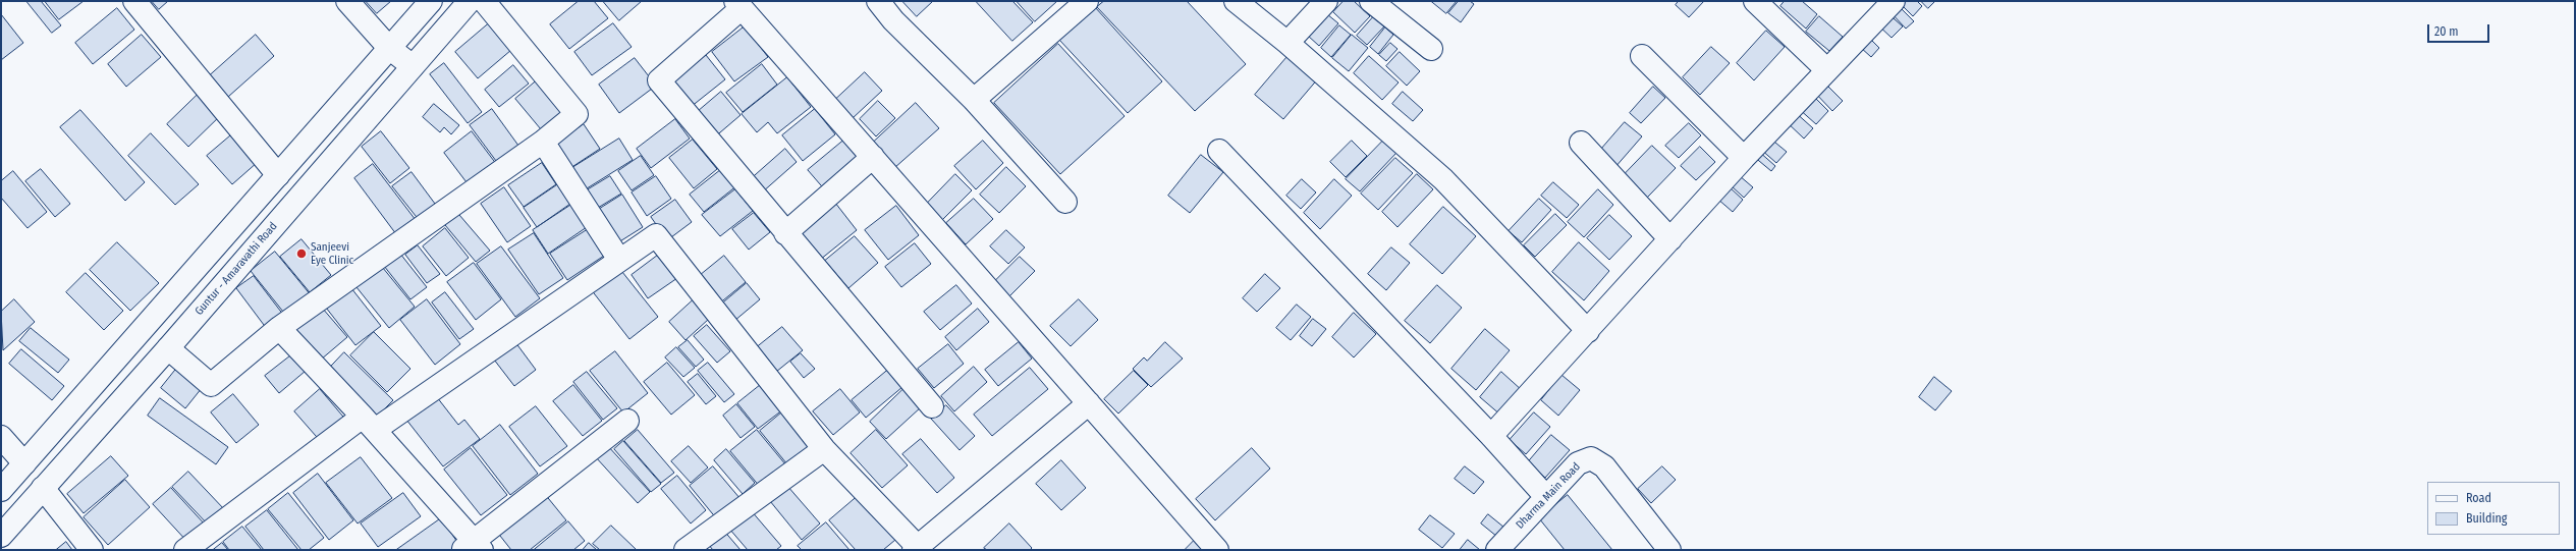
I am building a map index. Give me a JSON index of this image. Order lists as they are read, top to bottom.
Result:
{
  "streets": {
    "street": ["Guntur - Amaravathi Road", "Dharma Main Road"]
  },
  "places": ["Sanjeevi Eye Clinic"],
  "legend": ["Road", "Building"],
  "scale_bar": "20 m"
}
